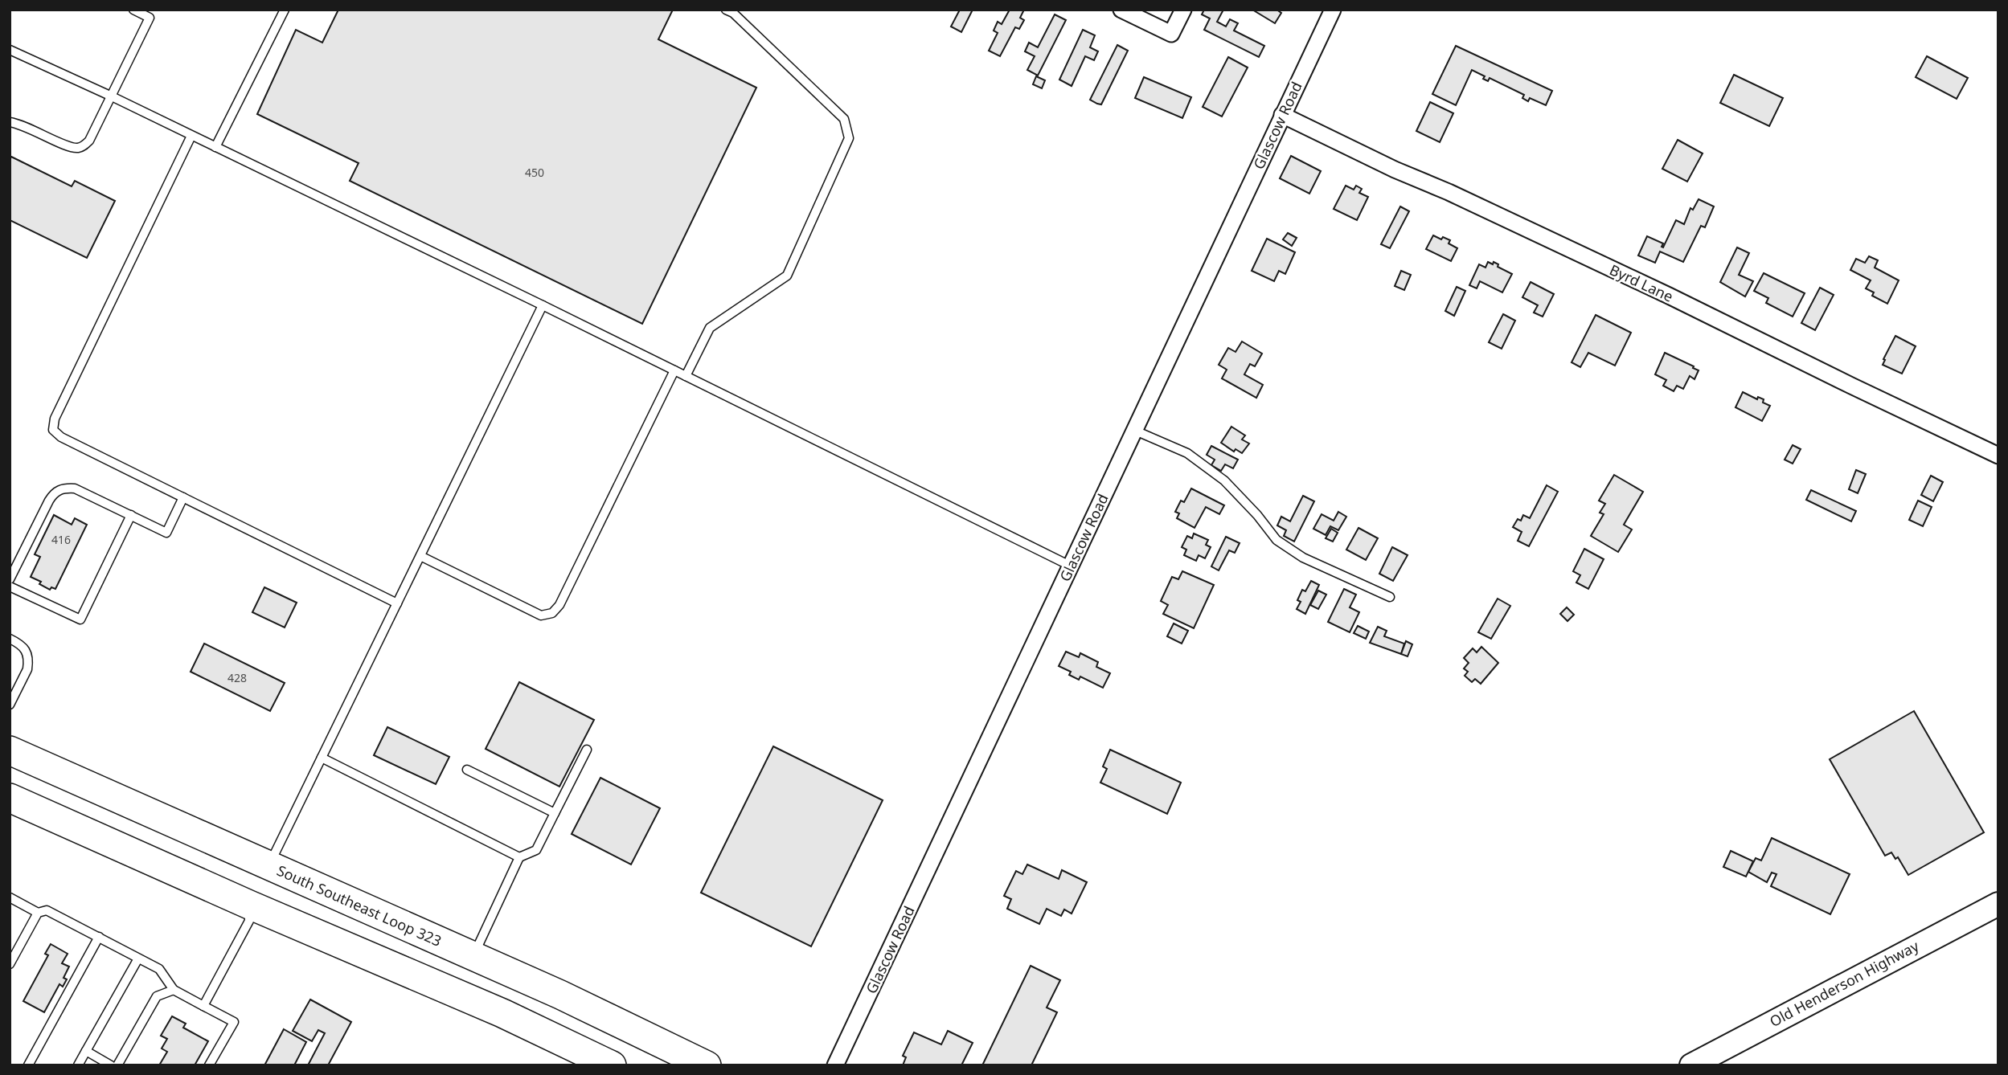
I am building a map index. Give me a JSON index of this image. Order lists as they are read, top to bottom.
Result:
{
  "streets": {
    "highway": ["South Southeast Loop 323"],
    "main road": ["Old Henderson Highway"],
    "street": ["Glascow Road", "Byrd Lane"]
  },
  "crossings": [
    ["Glascow Road", "Byrd Lane"]
  ],
  "house_numbers": ["450", "416", "428"]
}
